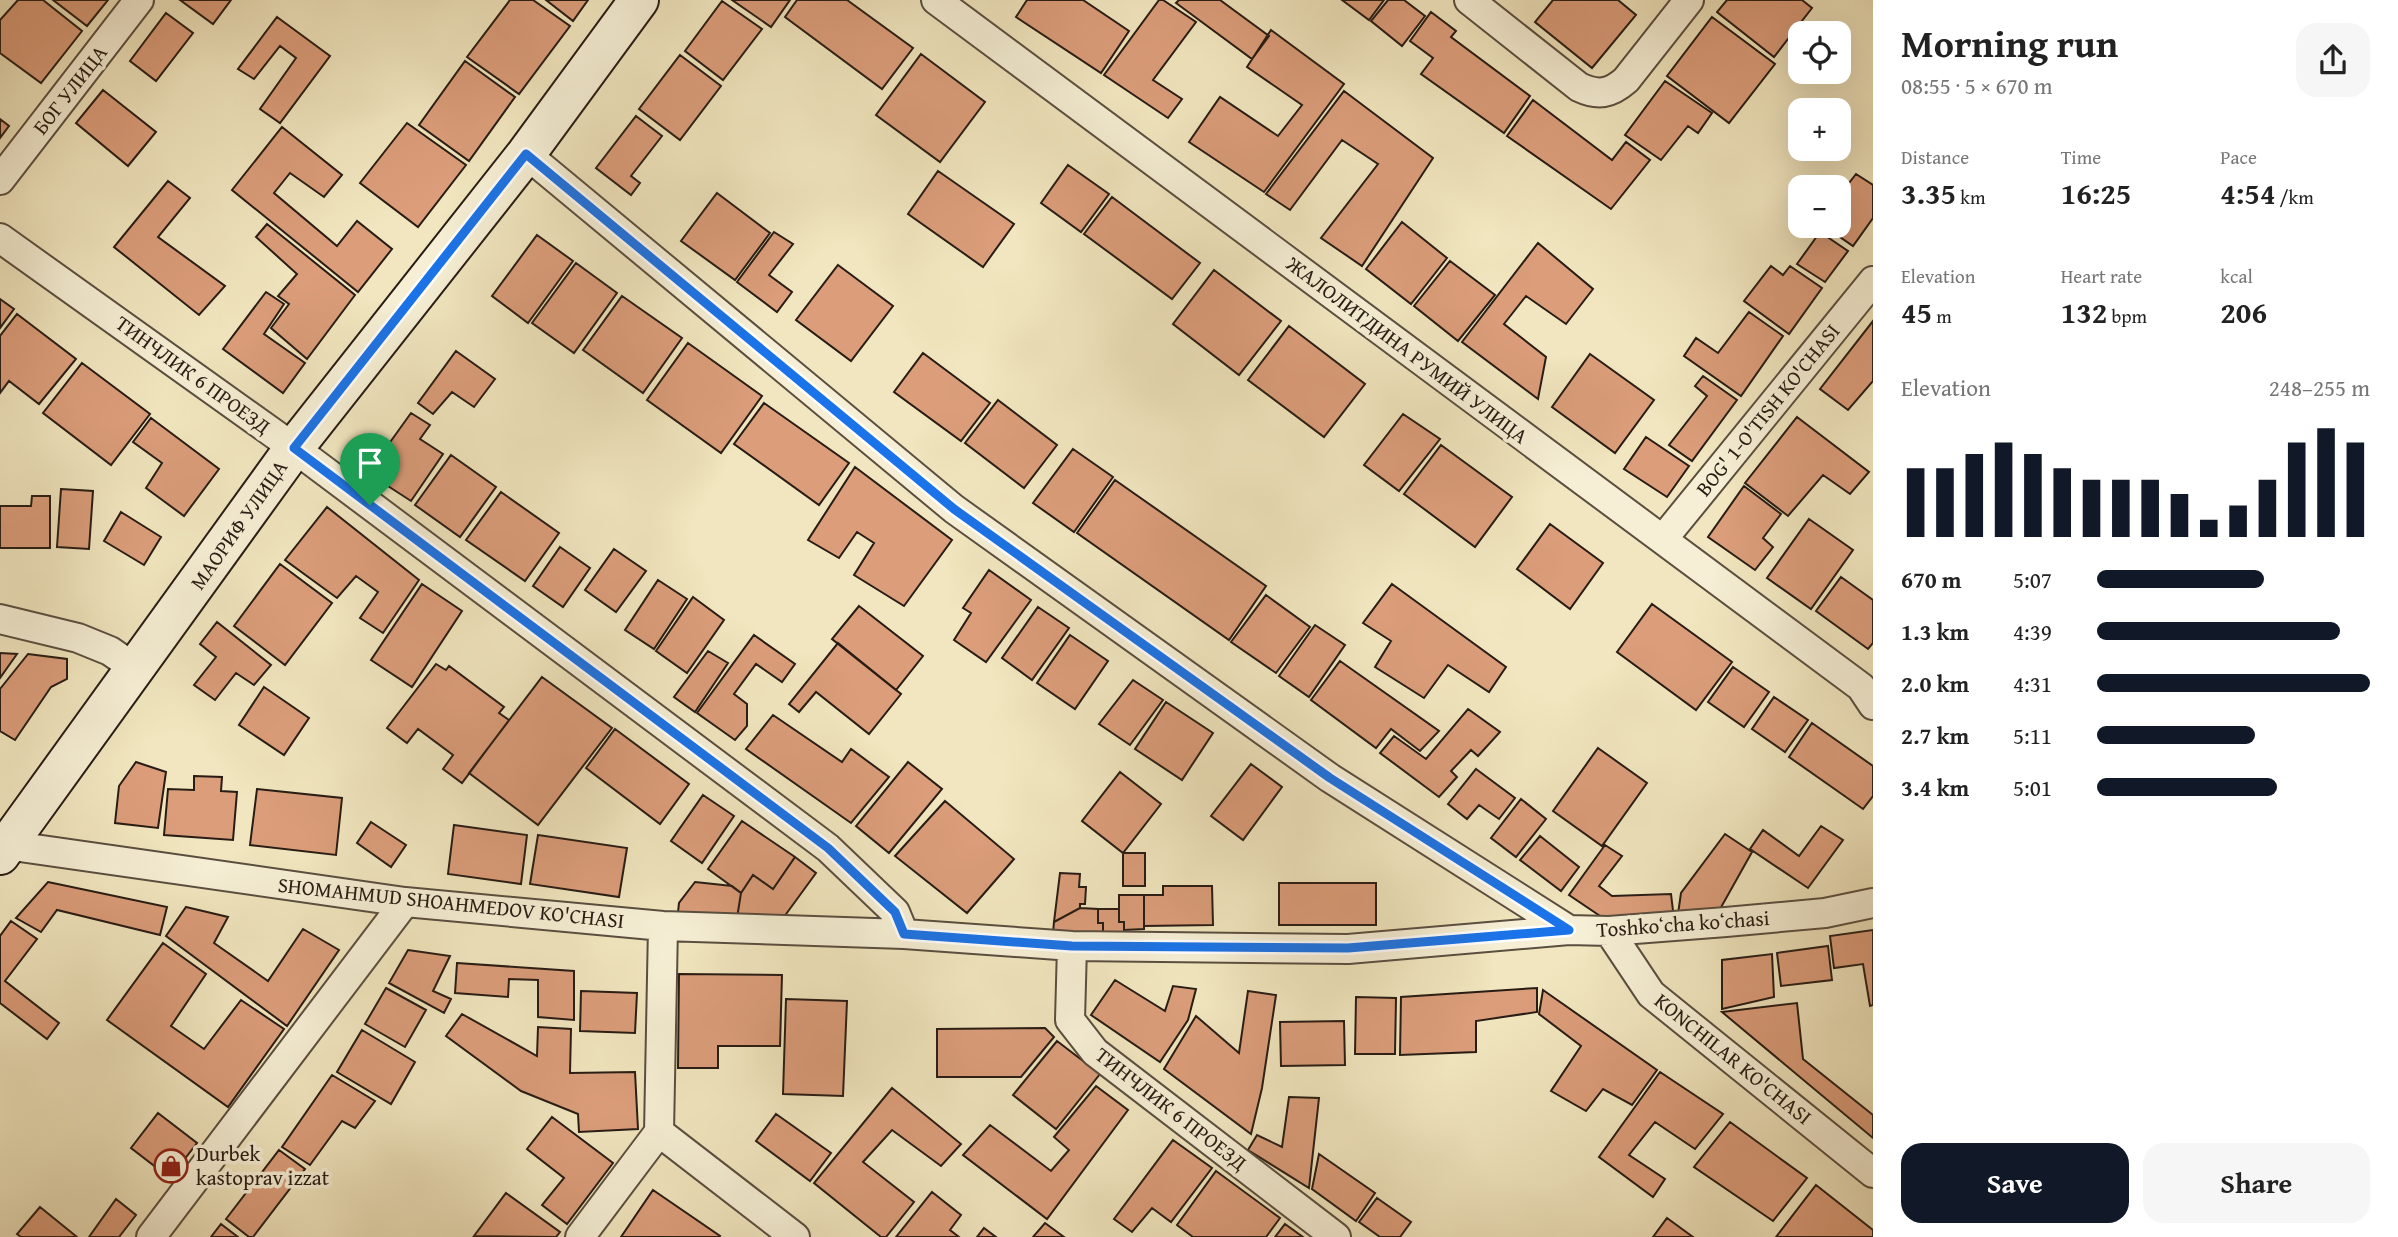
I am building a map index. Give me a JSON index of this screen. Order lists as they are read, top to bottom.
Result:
{
  "streets": {
    "street": [
      "БОГ УЛИЦА",
      "ЖАЛОЛИТДИНА РУМИЙ УЛИЦА",
      "ТИНЧЛИК 6 ПРОЕЗД",
      "BOG' 1-O'TISH KO'CHASI",
      "МАОРИФ УЛИЦА",
      "SHOMAHMUD SHOAHMEDOV KO'CHASI",
      "Toshkoʻcha koʻchasi",
      "KONCHILAR KO'CHASI"
    ]
  },
  "crossings": [
    ["ЖАЛОЛИТДИНА РУМИЙ УЛИЦА", "BOG' 1-O'TISH KO'CHASI"],
    ["ТИНЧЛИК 6 ПРОЕЗД", "МАОРИФ УЛИЦА"],
    ["ТИНЧЛИК 6 ПРОЕЗД", "SHOMAHMUD SHOAHMEDOV KO'CHASI"],
    ["ТИНЧЛИК 6 ПРОЕЗД", "Toshkoʻcha koʻchasi"],
    ["МАОРИФ УЛИЦА", "SHOMAHMUD SHOAHMEDOV KO'CHASI"],
    ["SHOMAHMUD SHOAHMEDOV KO'CHASI", "Toshkoʻcha koʻchasi"],
    ["Toshkoʻcha koʻchasi", "KONCHILAR KO'CHASI"]
  ],
  "places": {
    "shop": ["Durbek kastoprav izzat"]
  },
  "page": {
    "heading": ["Morning run", "08:55 · 5 × 670 m"],
    "map_buttons": ["+", "−"],
    "stats": [
      ["Distance", "3.35 km"],
      ["Time", "16:25"],
      ["Pace", "4:54 /km"],
      ["Elevation", "45 m"],
      ["Heart rate", "132 bpm"],
      ["kcal", "206"]
    ],
    "chart": ["Elevation", "248–255 m"],
    "list": [
      {
        "name": "670 m",
        "note": "5:07"
      },
      {
        "name": "1.3 km",
        "note": "4:39"
      },
      {
        "name": "2.0 km",
        "note": "4:31"
      },
      {
        "name": "2.7 km",
        "note": "5:11"
      },
      {
        "name": "3.4 km",
        "note": "5:01"
      }
    ],
    "buttons": ["Save", "Share"]
  }
}
